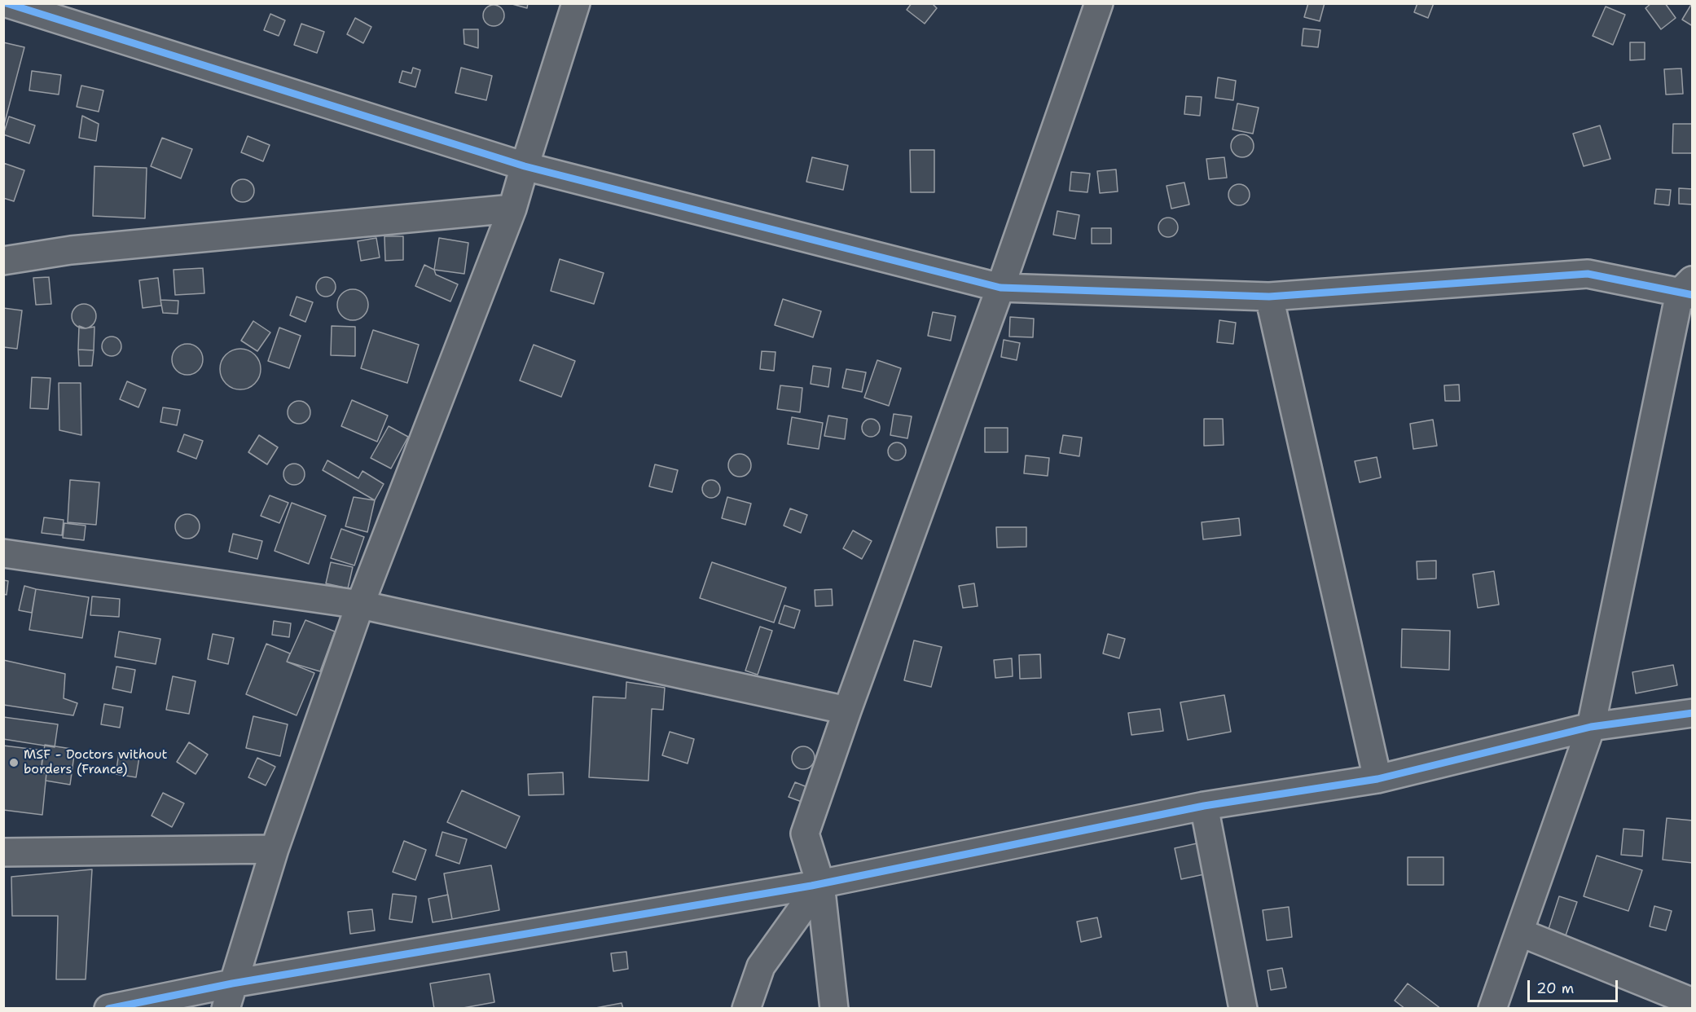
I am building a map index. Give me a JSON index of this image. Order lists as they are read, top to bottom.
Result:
{
  "places": ["MSF - Doctors without borders (France)"],
  "scale_bar": "20 m"
}
